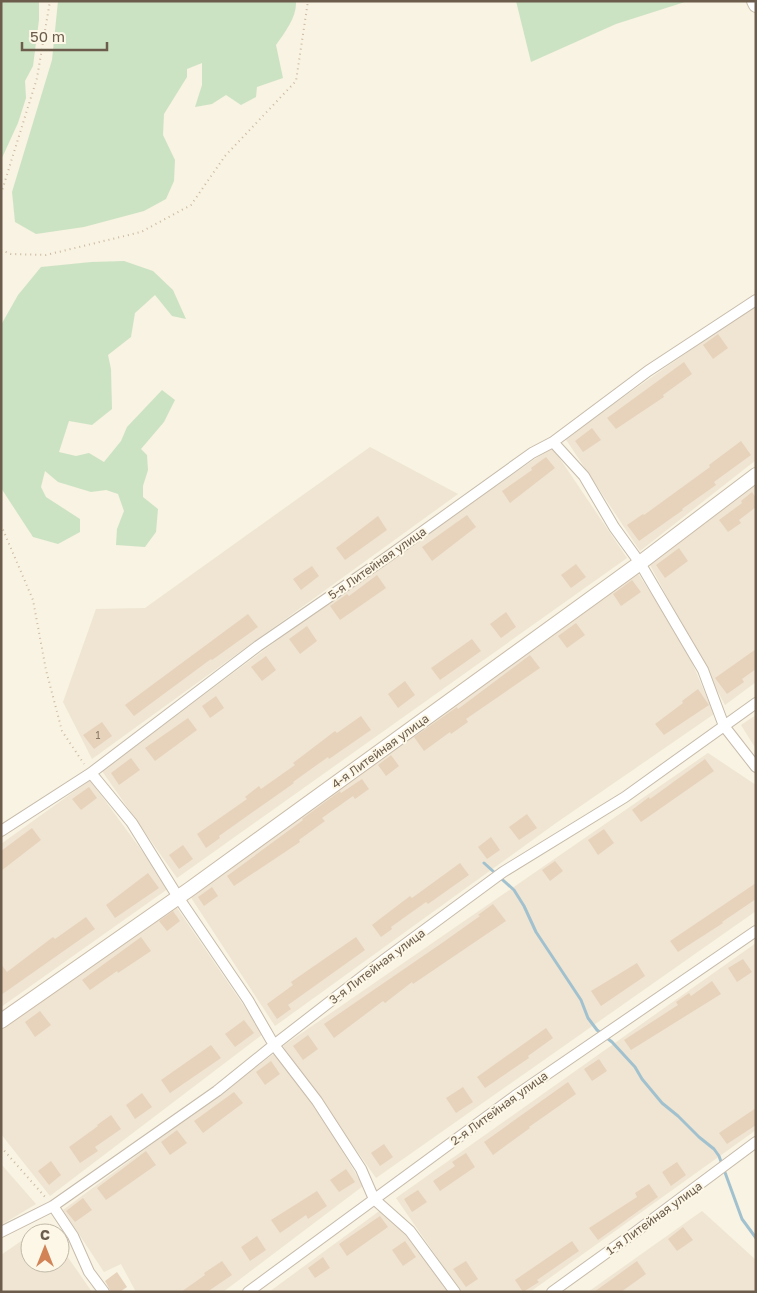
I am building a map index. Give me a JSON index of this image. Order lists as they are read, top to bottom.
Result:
{
  "streets": {
    "street": [
      "5-я Литейная улица",
      "4-я Литейная улица",
      "3-я Литейная улица",
      "2-я Литейная улица",
      "1-я Литейная улица"
    ]
  },
  "house_numbers": ["1"],
  "scale_bar": "50 m",
  "north": "top"
}
